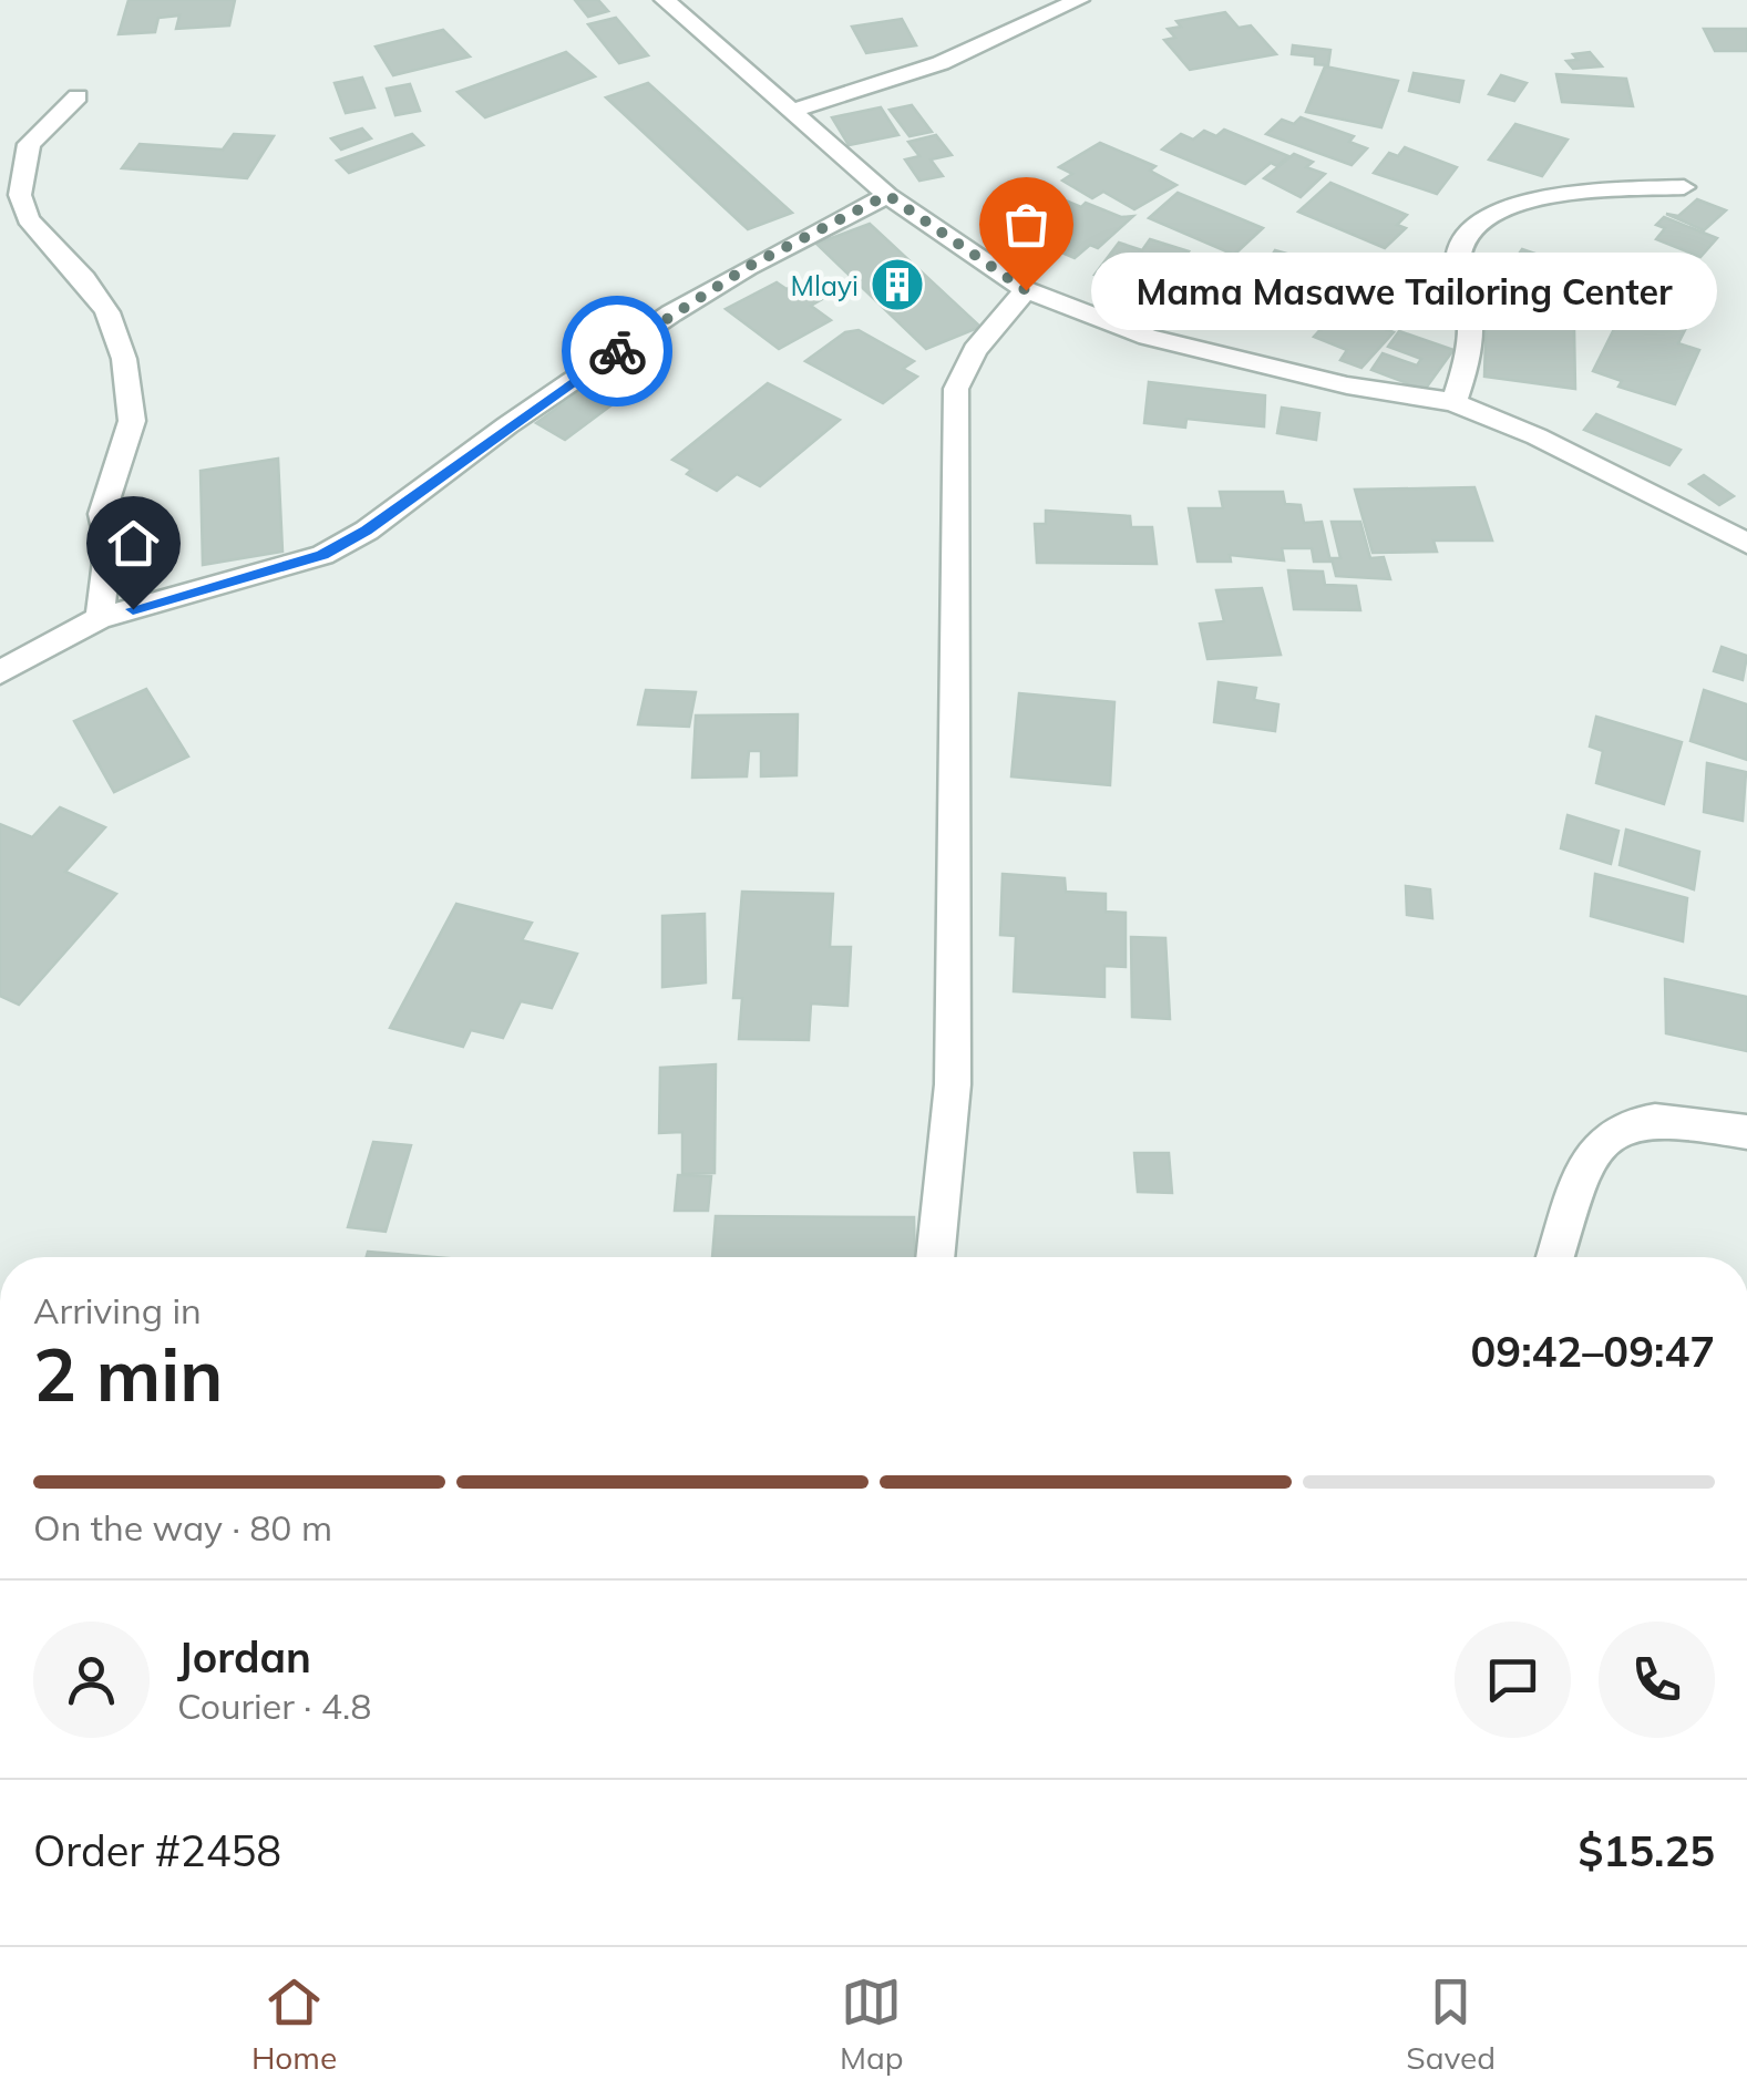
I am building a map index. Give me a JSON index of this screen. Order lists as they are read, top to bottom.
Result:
{
  "places": {
    "building": ["Mlayi"],
    "other": ["Mama Masawe Tailoring Center"]
  },
  "page": {
    "bubble": "Mama Masawe Tailoring Center",
    "heading": ["2 min", "Arriving in", "09:42–09:47"],
    "panel": [
      "Jordan",
      "Courier · 4.8",
      "Order #2458",
      "$15.25"
    ],
    "bar": "On the way · 80 m",
    "tabs": ["Home", "Map", "Saved"]
  }
}
